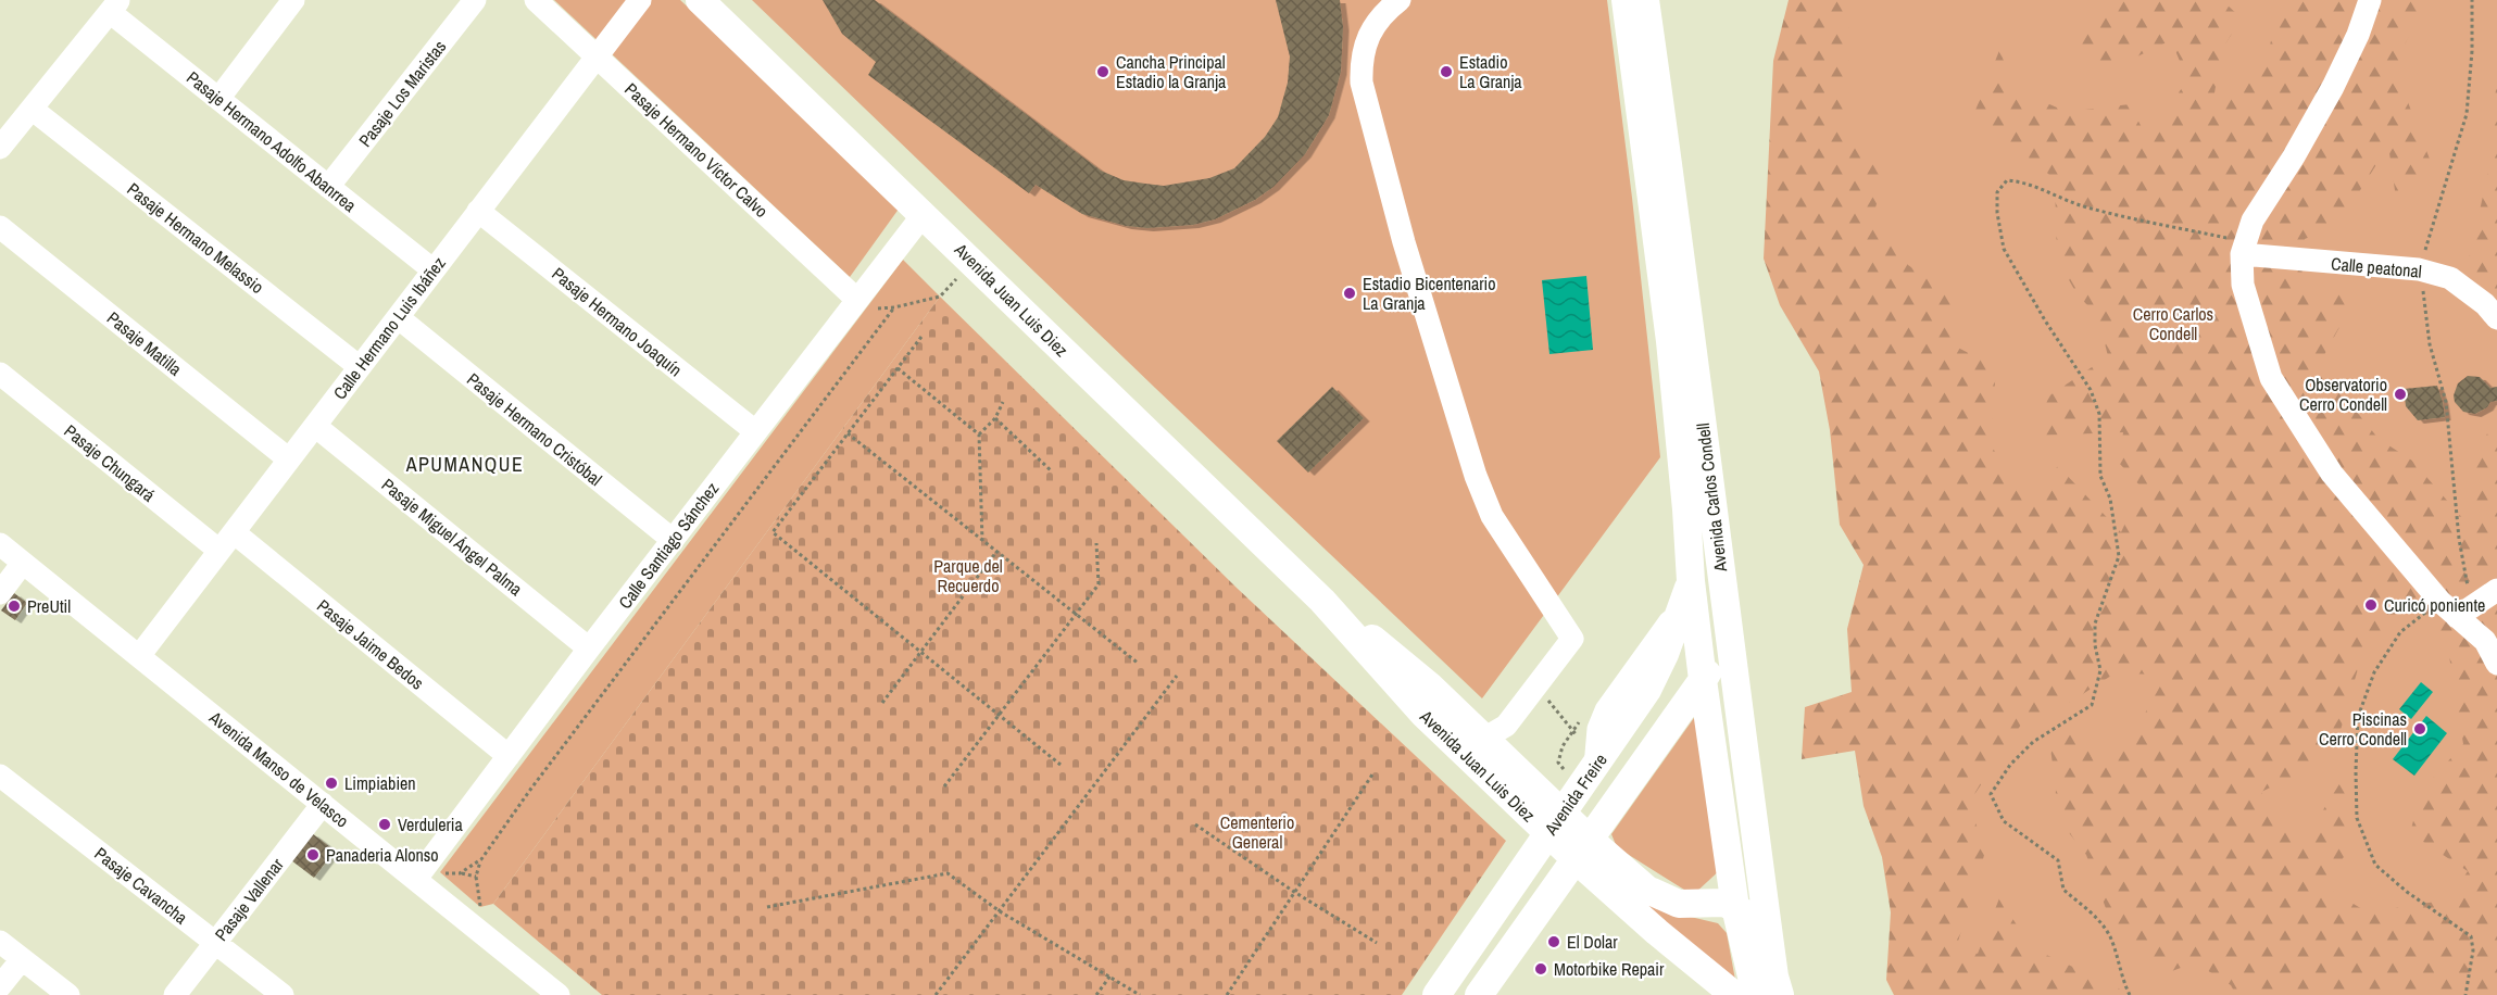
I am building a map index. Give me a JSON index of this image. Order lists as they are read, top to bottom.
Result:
{
  "streets": {
    "main road": ["Avenida Juan Luis Diez", "Avenida Carlos Condell", "Avenida Freire"],
    "street": [
      "Pasaje Los Maristas",
      "Pasaje Hermano Adolfo Abanrrea",
      "Pasaje Hermano Víctor Calvo",
      "Pasaje Hermano Melassio",
      "Calle peatonal",
      "Pasaje Hermano Joaquín",
      "Calle Hermano Luis Ibáñez",
      "Pasaje Matilla",
      "Pasaje Hermano Cristóbal",
      "Pasaje Chungará",
      "Pasaje Miguel Ángel Palma",
      "Calle Santiago Sánchez",
      "Pasaje Jaime Bedos",
      "Avenida Manso de Velasco",
      "Pasaje Cavancha",
      "Pasaje Vallenar"
    ]
  },
  "crossings": [
    ["Pasaje Los Maristas", "Pasaje Hermano Adolfo Abanrrea"],
    ["Pasaje Hermano Adolfo Abanrrea", "Calle Hermano Luis Ibáñez"],
    ["Pasaje Hermano Víctor Calvo", "Calle Hermano Luis Ibáñez"],
    ["Pasaje Hermano Víctor Calvo", "Calle Santiago Sánchez"],
    ["Pasaje Hermano Melassio", "Calle Hermano Luis Ibáñez"],
    ["Avenida Juan Luis Diez", "Avenida Carlos Condell"],
    ["Avenida Juan Luis Diez", "Calle Santiago Sánchez"],
    ["Avenida Juan Luis Diez", "Avenida Freire"],
    ["Pasaje Hermano Joaquín", "Calle Hermano Luis Ibáñez"],
    ["Pasaje Hermano Joaquín", "Calle Santiago Sánchez"],
    ["Calle Hermano Luis Ibáñez", "Pasaje Matilla"],
    ["Calle Hermano Luis Ibáñez", "Pasaje Hermano Cristóbal"],
    ["Calle Hermano Luis Ibáñez", "Pasaje Chungará"],
    ["Calle Hermano Luis Ibáñez", "Pasaje Miguel Ángel Palma"],
    ["Calle Hermano Luis Ibáñez", "Pasaje Jaime Bedos"],
    ["Calle Hermano Luis Ibáñez", "Avenida Manso de Velasco"],
    ["Pasaje Hermano Cristóbal", "Calle Santiago Sánchez"],
    ["Avenida Carlos Condell", "Avenida Freire"],
    ["Pasaje Miguel Ángel Palma", "Calle Santiago Sánchez"],
    ["Calle Santiago Sánchez", "Pasaje Jaime Bedos"],
    ["Calle Santiago Sánchez", "Avenida Manso de Velasco"],
    ["Avenida Manso de Velasco", "Pasaje Vallenar"],
    ["Pasaje Cavancha", "Pasaje Vallenar"]
  ],
  "districts": ["APUMANQUE"],
  "parks": ["Cerro Carlos Condell", "Parque del Recuerdo", "Cementerio General"],
  "places": [
    "Cancha Principal Estadio la Granja",
    "Estadio La Granja",
    "Estadio Bicentenario La Granja",
    "Observatorio Cerro Condell",
    "Curicó poniente",
    "PreUtil",
    "Piscinas Cerro Condell",
    "Limpiabien",
    "Verduleria",
    "Panaderia Alonso",
    "El Dolar",
    "Motorbike Repair"
  ]
}
